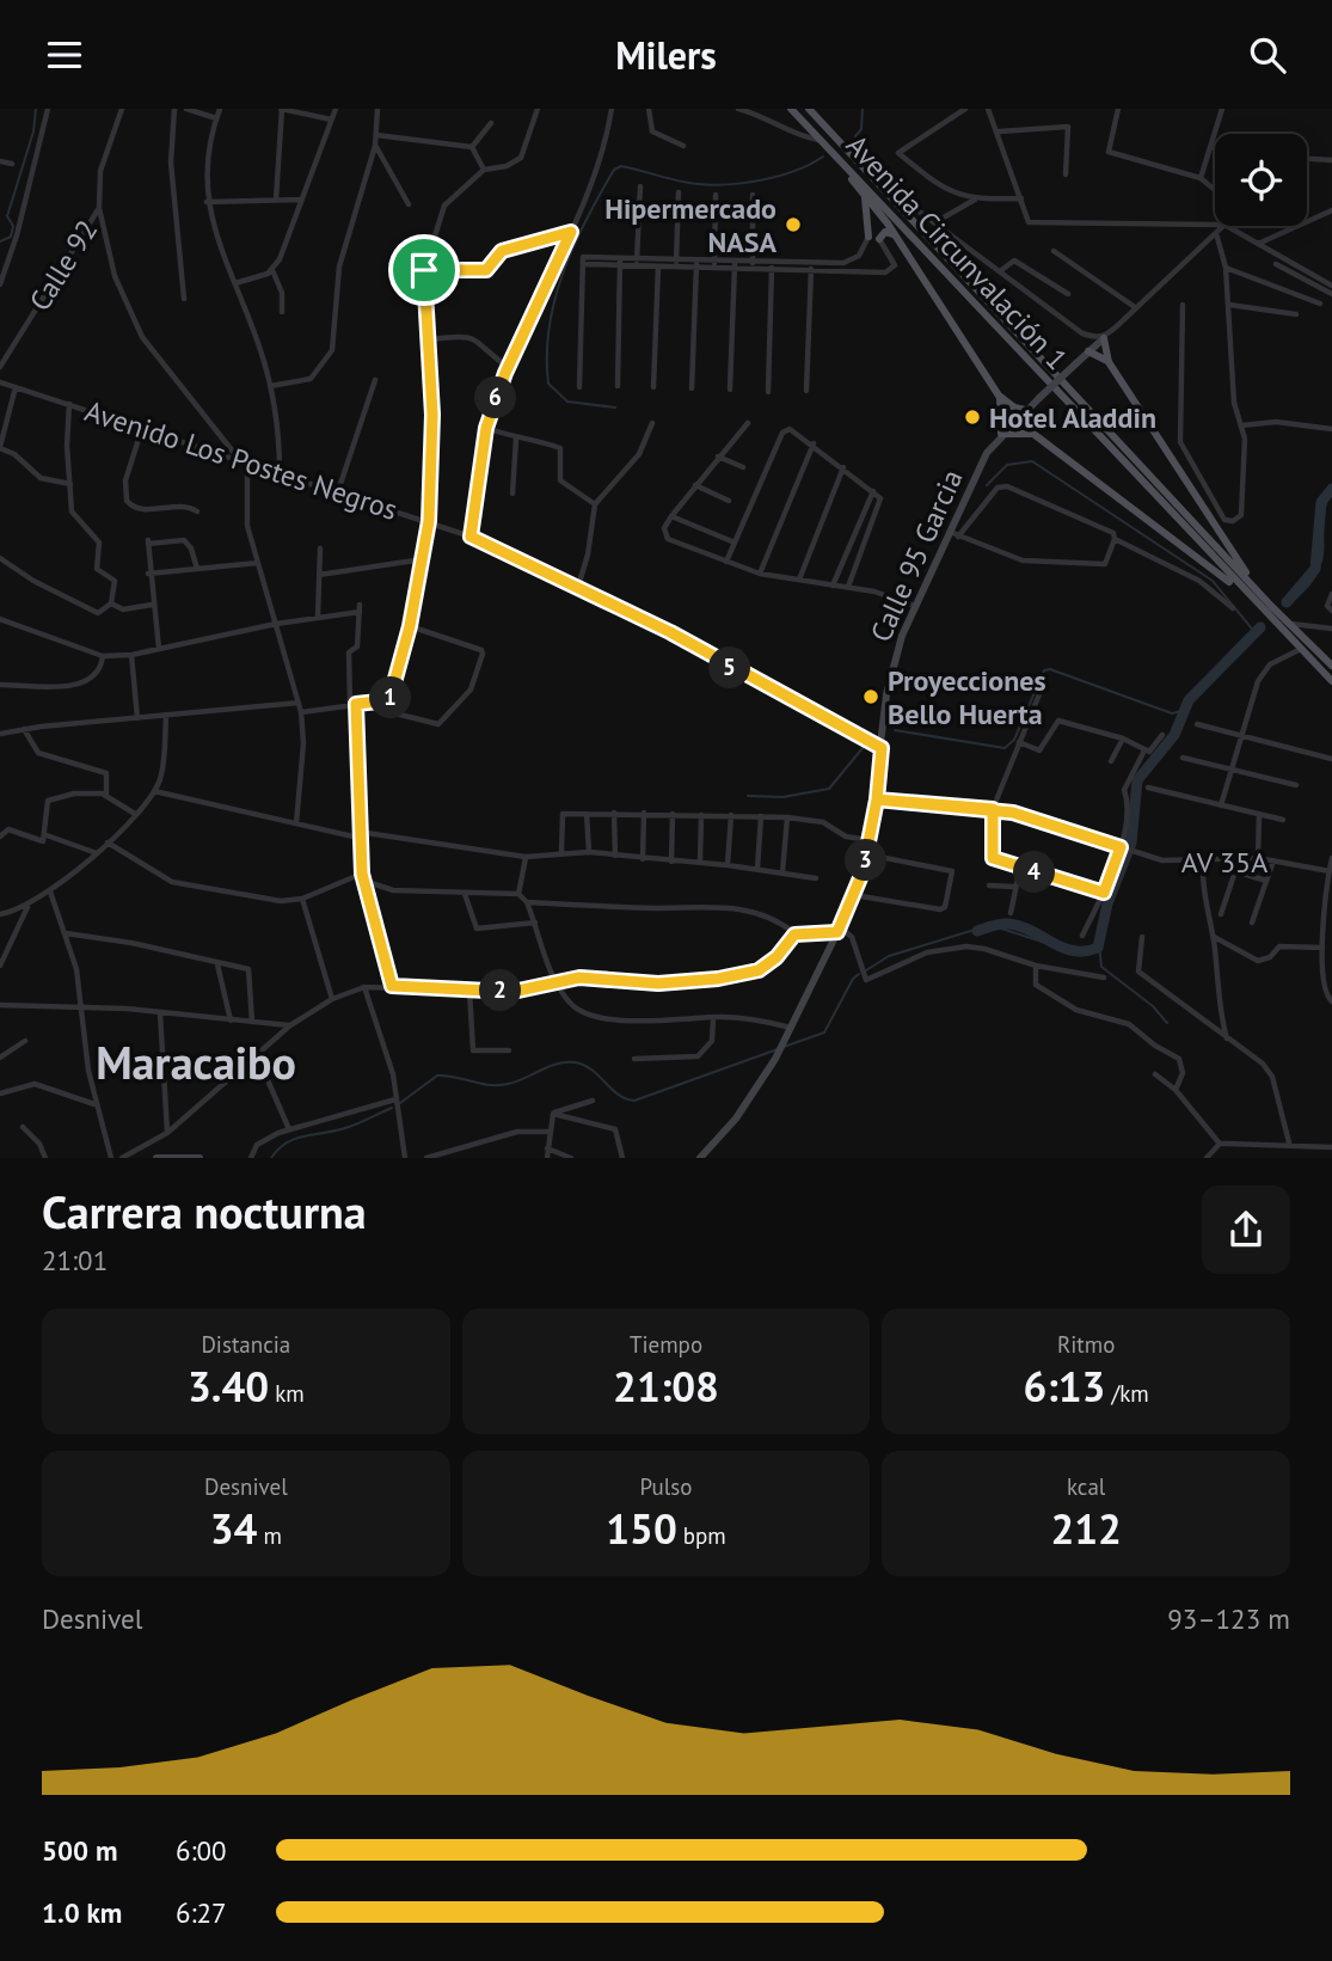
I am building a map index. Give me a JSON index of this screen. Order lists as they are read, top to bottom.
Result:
{
  "streets": {
    "main road": ["Avenida Circunvalación 1"],
    "street": [
      "Calle 92",
      "Avenido Los Postes Negros",
      "Calle 95 Garcia",
      "AV 35A"
    ]
  },
  "crossings": [
    ["Avenido Los Postes Negros", "Calle 95 Garcia"],
    ["Calle 95 Garcia", "AV 35A"]
  ],
  "districts": ["Maracaibo"],
  "places": ["Hipermercado NASA", "Hotel Aladdin", "Proyecciones Bello Huerta"],
  "page": {
    "header": "Milers",
    "pins": [
      "6",
      "5",
      "1",
      "3",
      "4",
      "2"
    ],
    "heading": ["Carrera nocturna", "21:01"],
    "stats": [
      ["Distancia", "3.40 km"],
      ["Tiempo", "21:08"],
      ["Ritmo", "6:13 /km"],
      ["Desnivel", "34 m"],
      ["Pulso", "150 bpm"],
      ["kcal", "212"]
    ],
    "chart": ["Desnivel", "93–123 m"],
    "list": [
      {
        "name": "500 m",
        "note": "6:00"
      },
      {
        "name": "1.0 km",
        "note": "6:27"
      }
    ]
  }
}
